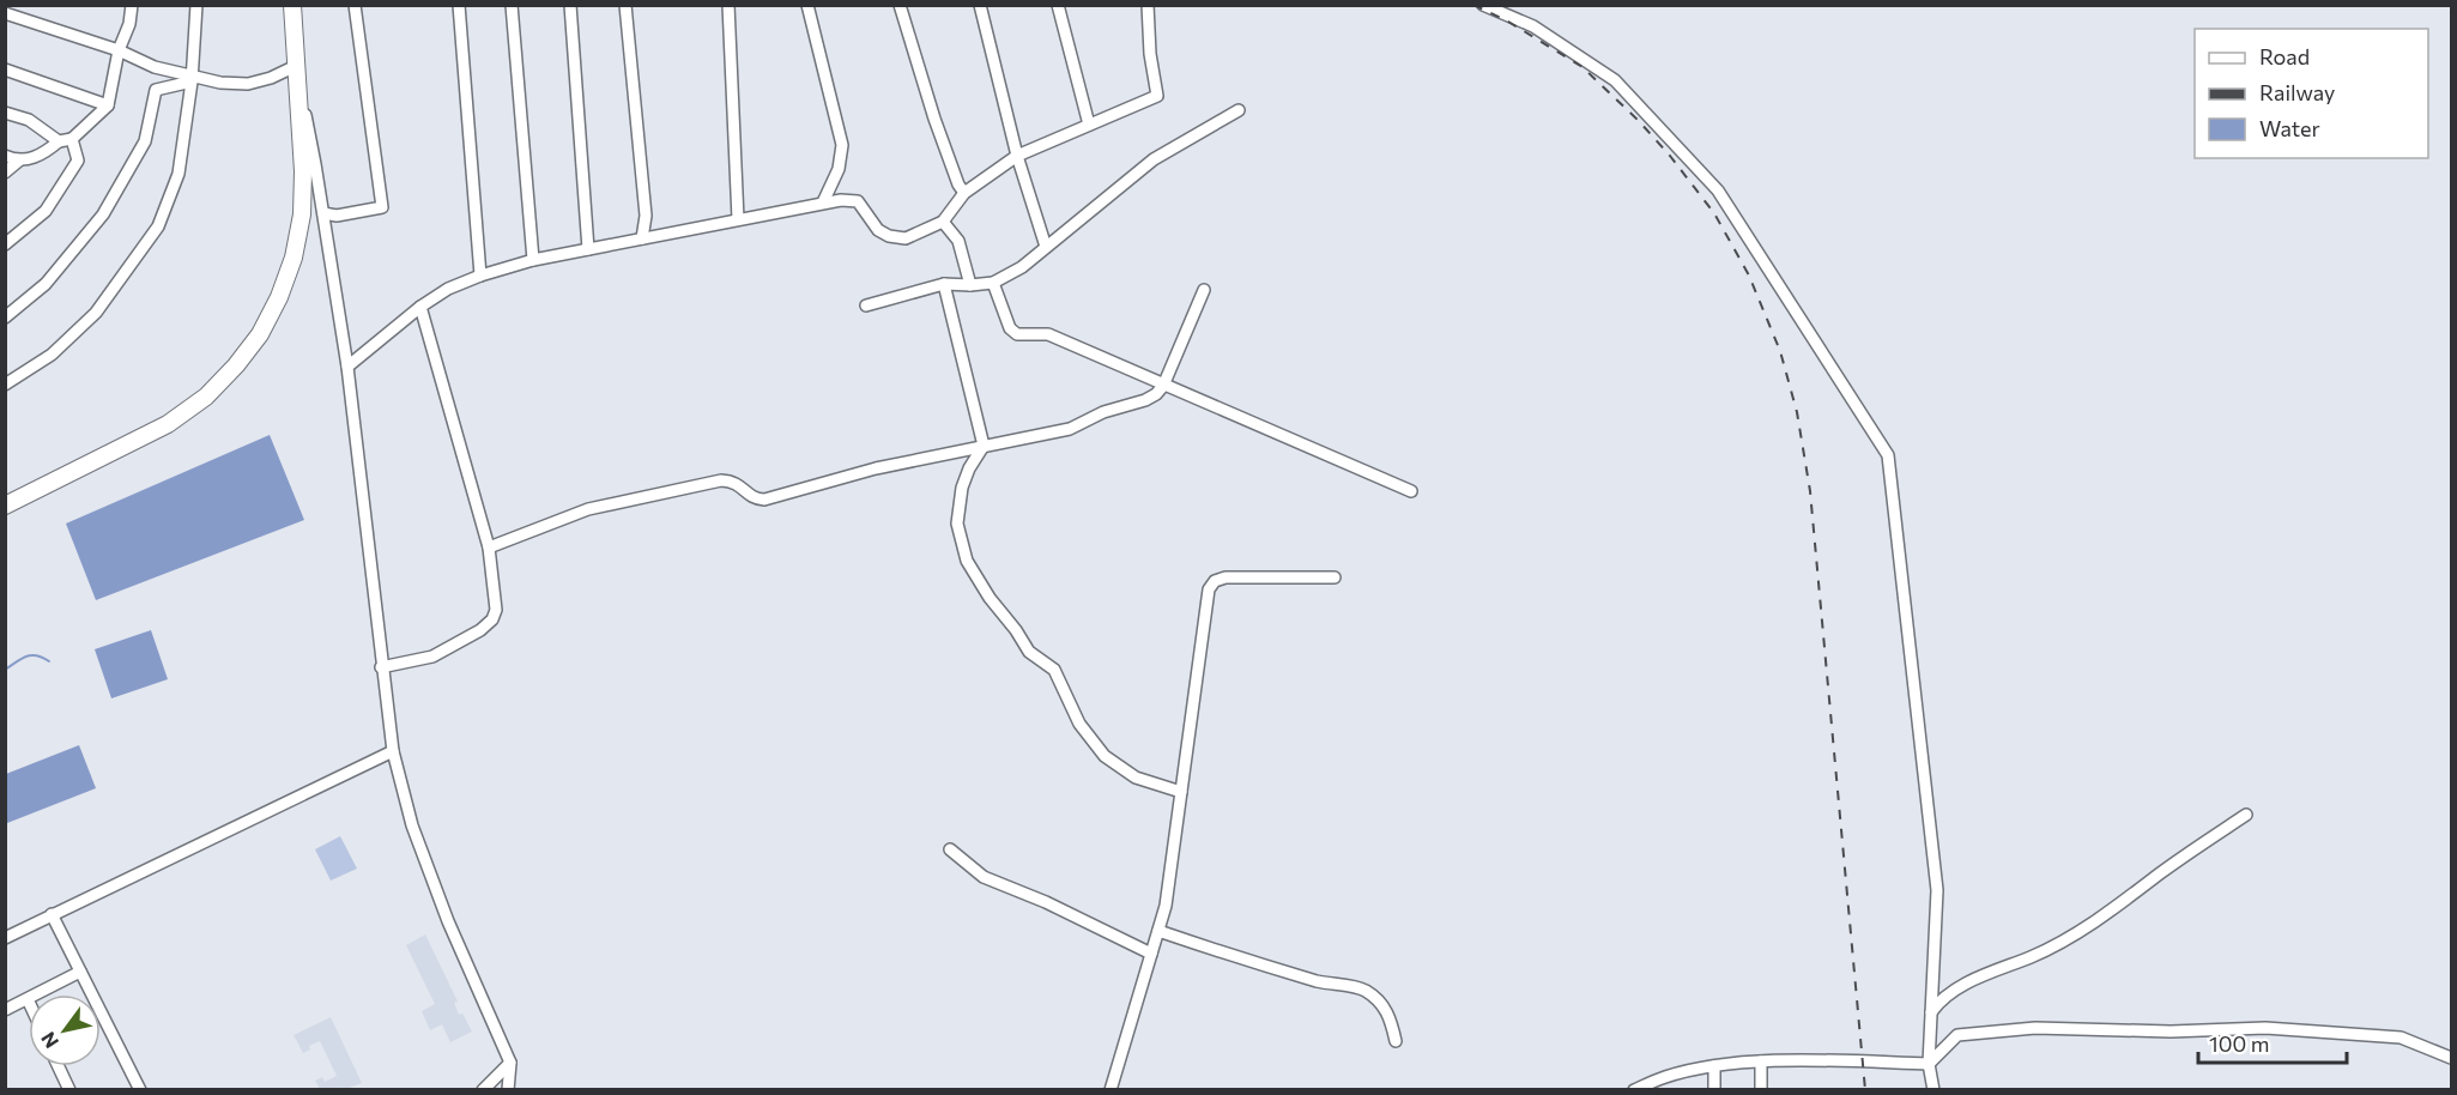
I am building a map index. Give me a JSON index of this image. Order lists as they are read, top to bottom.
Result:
{
  "legend": ["Road", "Railway", "Water"],
  "scale_bar": "100 m",
  "north": "bottom left"
}
